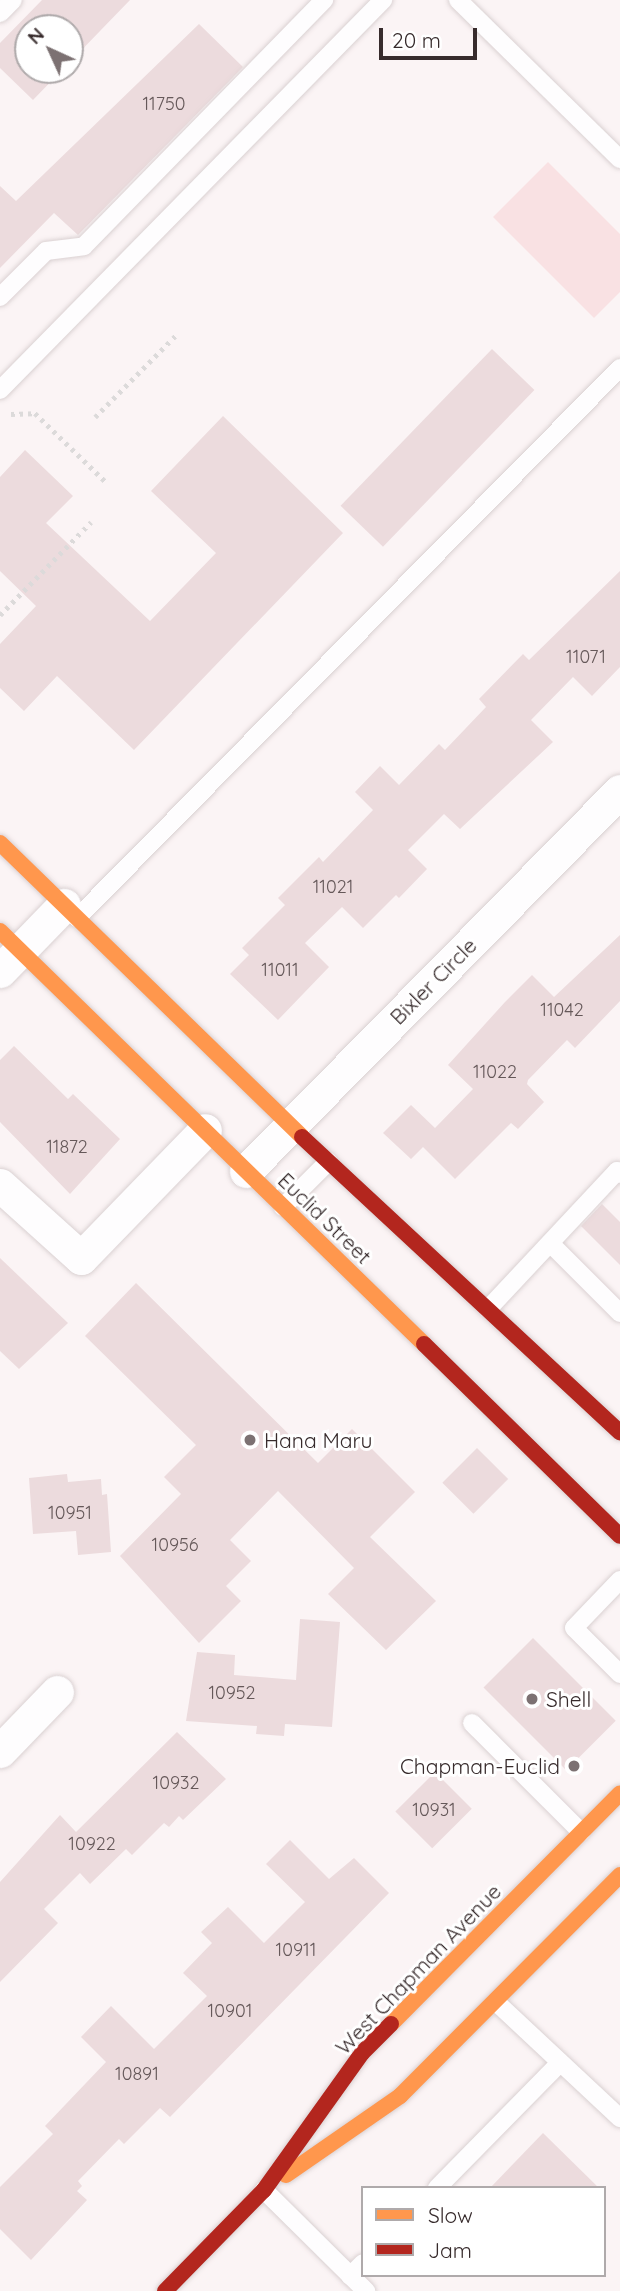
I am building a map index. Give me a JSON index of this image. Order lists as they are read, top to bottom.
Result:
{
  "streets": {
    "main road": ["Euclid Street", "West Chapman Avenue"],
    "street": ["Bixler Circle"]
  },
  "crossings": [
    ["Bixler Circle", "Euclid Street"]
  ],
  "places": ["Hana Maru", "Shell", "Chapman-Euclid"],
  "house_numbers": [
    "11750",
    "11071",
    "11021",
    "11011",
    "11042",
    "11022",
    "11872",
    "10951",
    "10956",
    "10952",
    "10932",
    "10931",
    "10922",
    "10911",
    "10901",
    "10891"
  ],
  "legend": ["Slow", "Jam"],
  "scale_bar": "20 m",
  "north": "top left"
}
